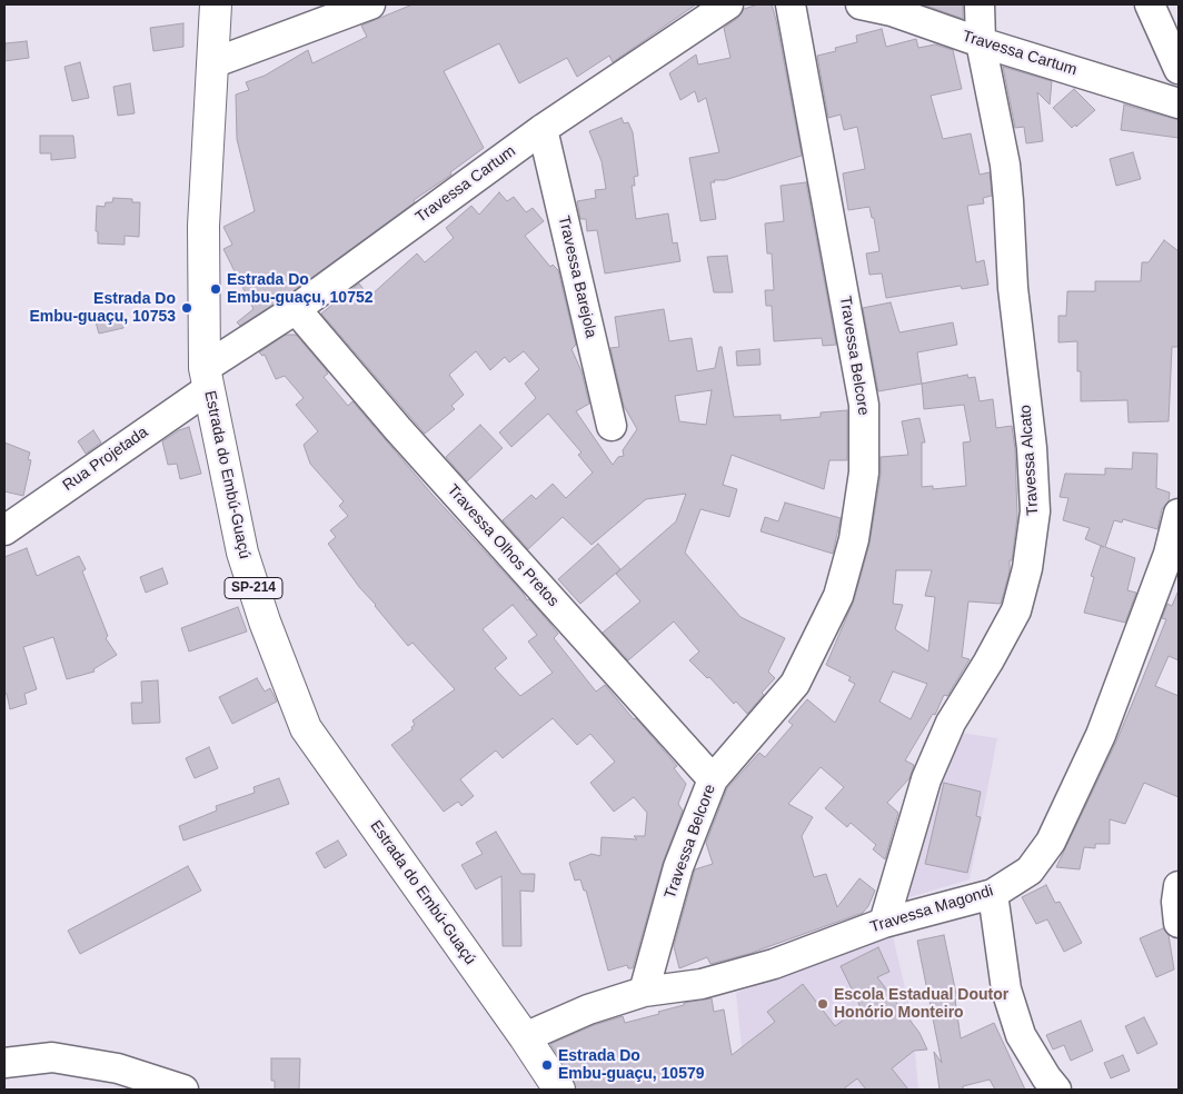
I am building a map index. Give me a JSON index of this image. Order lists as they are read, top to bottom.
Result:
{
  "streets": {
    "main road": ["Estrada do Embú-Guaçú", "SP-214"],
    "street": [
      "Travessa Cartum",
      "Travessa Barejola",
      "Travessa Belcore",
      "Rua Projetada",
      "Travessa Alcato",
      "Travessa Olhos Pretos",
      "Travessa Magondi"
    ]
  },
  "crossings": [
    ["Travessa Cartum", "Travessa Barejola"],
    ["Travessa Cartum", "Rua Projetada"],
    ["Travessa Cartum", "Travessa Alcato"],
    ["Travessa Cartum", "Estrada do Embú-Guaçú"],
    ["Travessa Cartum", "Travessa Olhos Pretos"],
    ["Travessa Belcore", "Travessa Olhos Pretos"],
    ["Travessa Belcore", "Travessa Magondi"],
    ["Rua Projetada", "Estrada do Embú-Guaçú"],
    ["Travessa Alcato", "Travessa Magondi"],
    ["Estrada do Embú-Guaçú", "Travessa Magondi"]
  ],
  "places": [
    "Estrada Do Embu-guaçu, 10752",
    "Estrada Do Embu-guaçu, 10753",
    "Escola Estadual Doutor Honório Monteiro",
    "Estrada Do Embu-guaçu, 10579"
  ]
}
